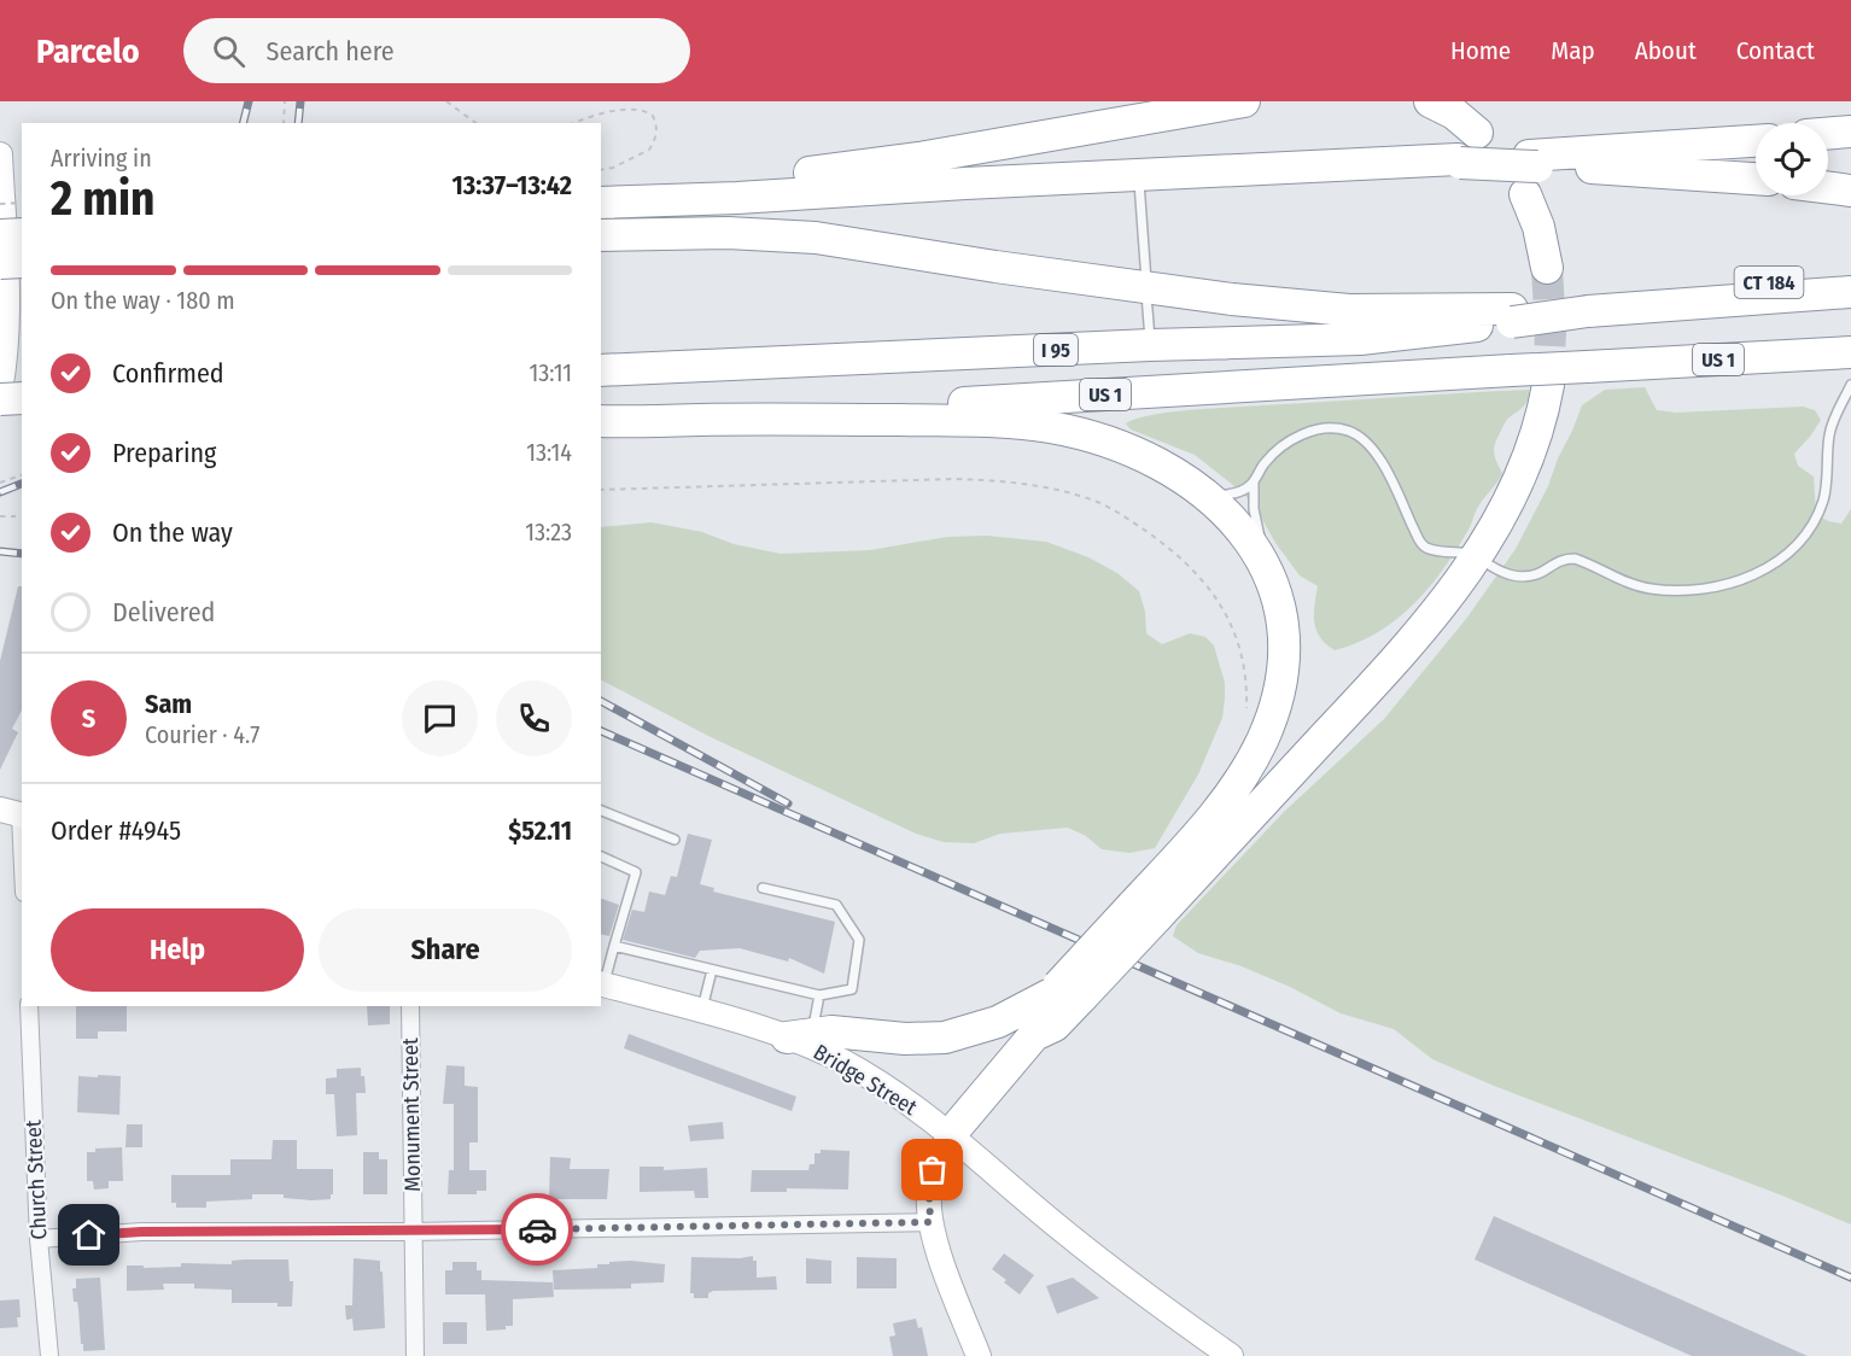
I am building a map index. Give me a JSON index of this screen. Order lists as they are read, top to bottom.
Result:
{
  "streets": {
    "highway": ["CT 184", "I 95", "US 1"],
    "street": ["Bridge Street", "Monument Street", "Church Street"]
  },
  "crossings": [
    ["CT 184", "I 95"]
  ],
  "page": {
    "header": "Parcelo",
    "search": "Search here",
    "nav": [
      "Home",
      "Map",
      "About",
      "Contact"
    ],
    "heading": ["2 min", "Arriving in", "13:37–13:42"],
    "panel": [
      "Sam",
      "Courier · 4.7",
      "Order #4945",
      "$52.11"
    ],
    "bar": "On the way · 180 m",
    "list": [
      ["Confirmed", "13:11"],
      ["Preparing", "13:14"],
      ["On the way", "13:23"],
      "Delivered"
    ],
    "round": "S",
    "buttons": ["Help", "Share"]
  }
}
